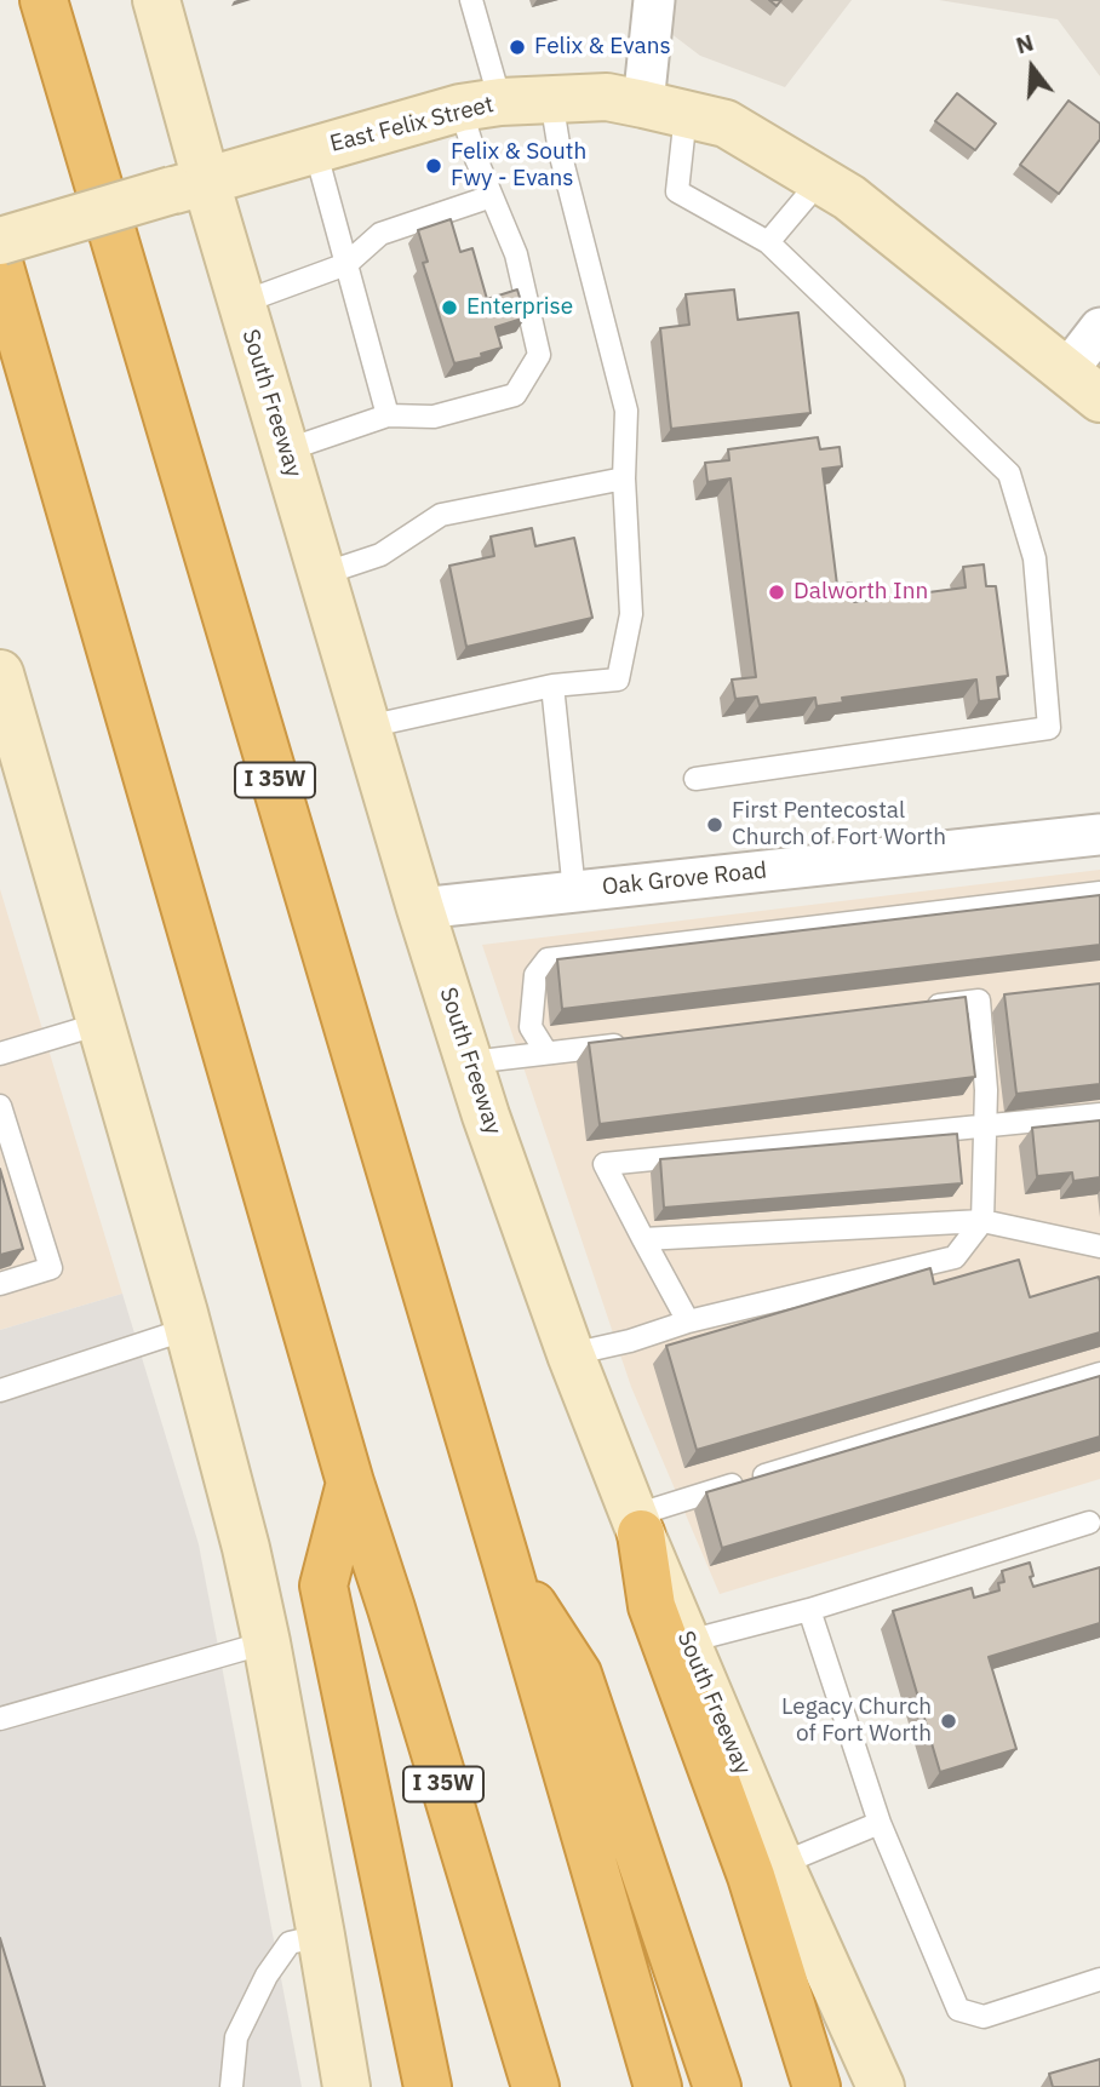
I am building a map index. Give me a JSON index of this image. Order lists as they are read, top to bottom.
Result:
{
  "streets": {
    "highway": ["I 35W"],
    "main road": ["East Felix Street", "South Freeway"],
    "street": ["Oak Grove Road"]
  },
  "crossings": [
    ["East Felix Street", "South Freeway"],
    ["South Freeway", "Oak Grove Road"]
  ],
  "places": [
    "Felix & Evans",
    "Felix & South Fwy - Evans",
    "Enterprise",
    "Dalworth Inn",
    "First Pentecostal Church of Fort Worth",
    "Legacy Church of Fort Worth"
  ],
  "north": "top"
}
